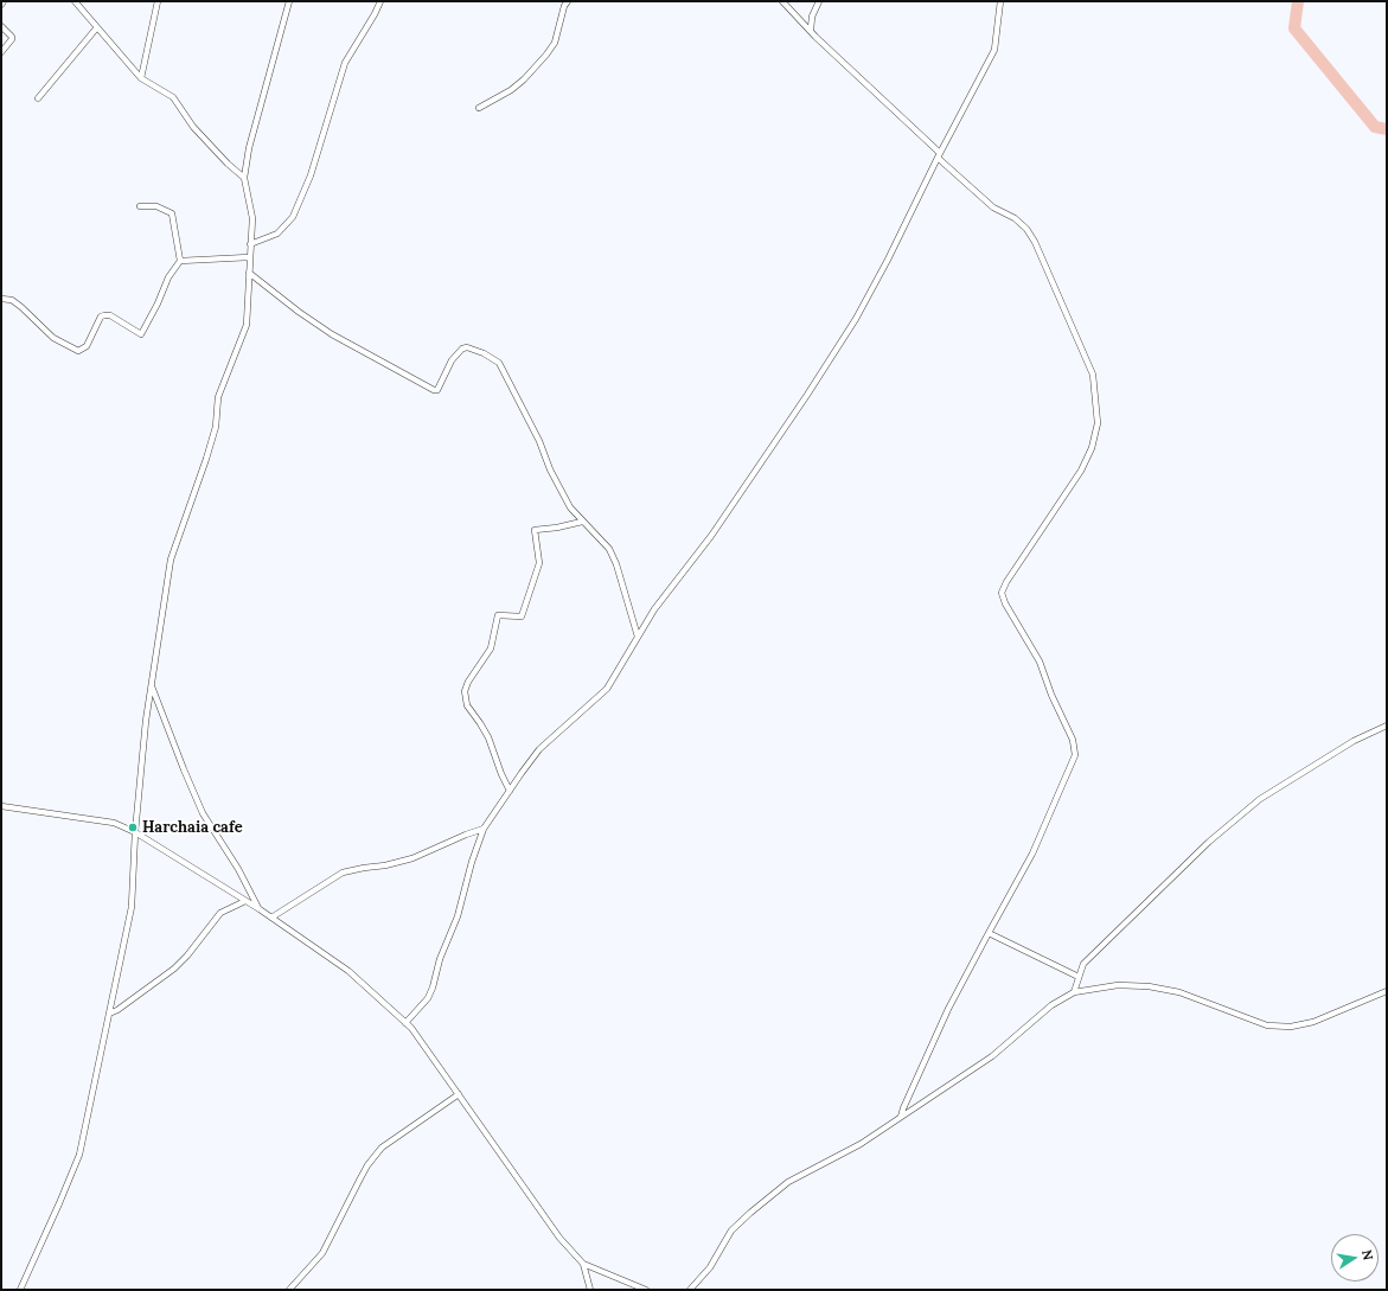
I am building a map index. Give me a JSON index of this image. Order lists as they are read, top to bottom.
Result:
{
  "places": ["Harchaia cafe"],
  "north": "right"
}
